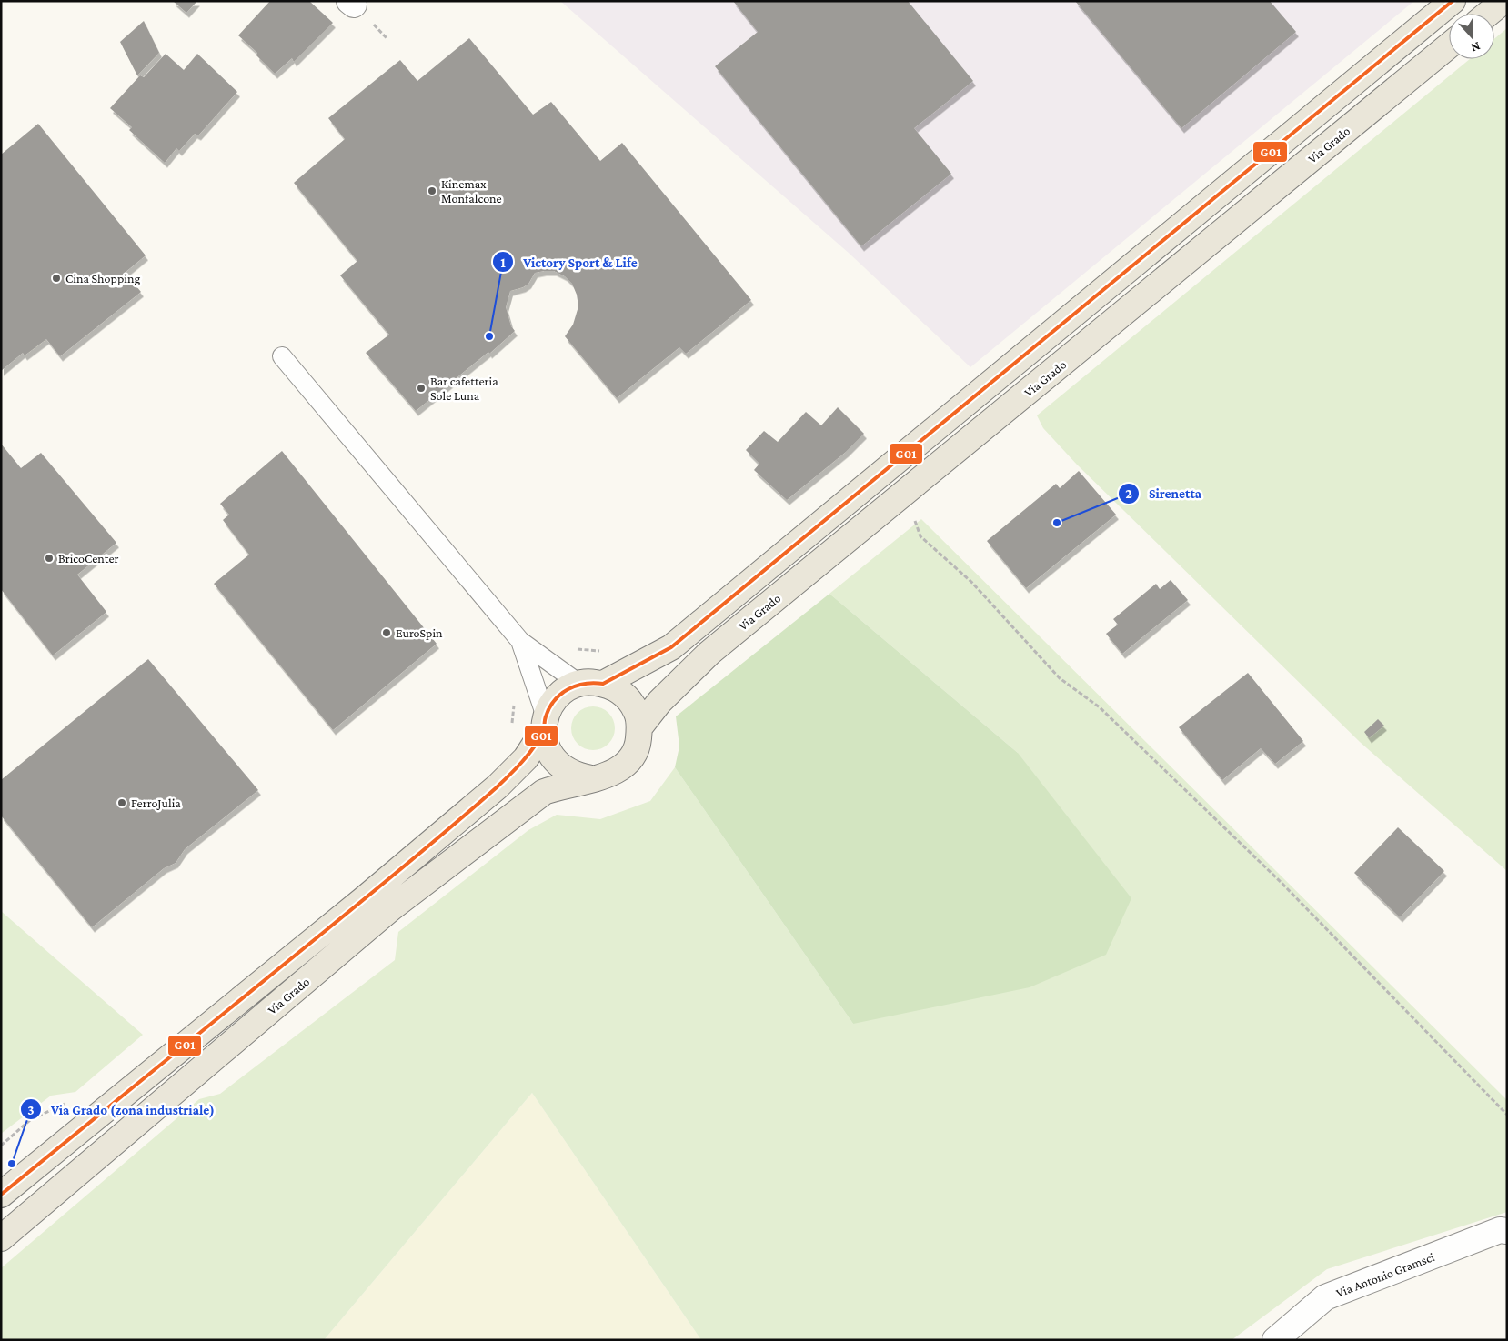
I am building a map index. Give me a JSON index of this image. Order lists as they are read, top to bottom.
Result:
{
  "streets": {
    "main road": ["Via Grado"],
    "street": ["Via Antonio Gramsci"]
  },
  "places": [
    "Kinemax Monfalcone",
    "Cina Shopping",
    "Victory Sport & Life",
    "Bar cafetteria Sole Luna",
    "Sirenetta",
    "BricoCenter",
    "EuroSpin",
    "FerroJulia",
    "Via Grado (zona industriale)"
  ],
  "lines": ["transit line G01"],
  "north": "bottom"
}
